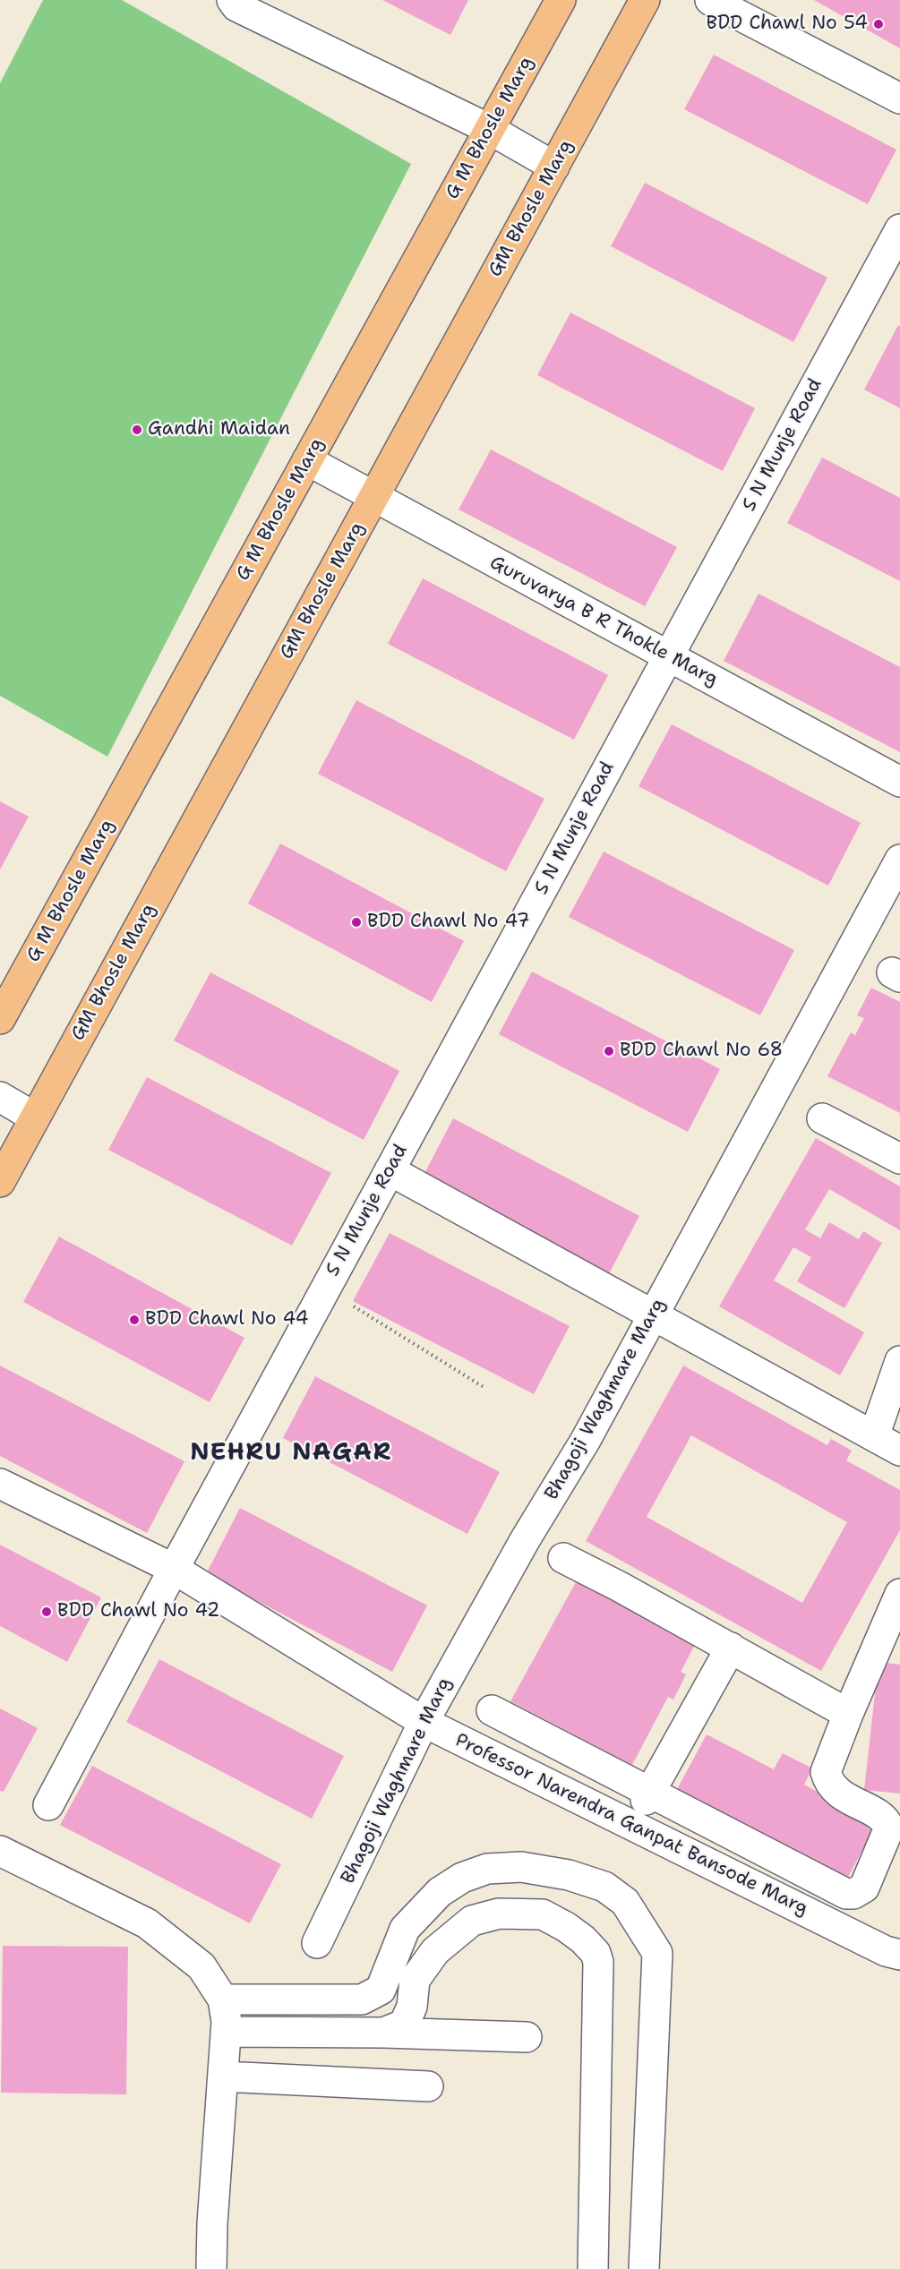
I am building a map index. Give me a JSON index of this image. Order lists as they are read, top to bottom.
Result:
{
  "streets": {
    "main road": ["G M Bhosle Marg", "GM Bhosle Marg"],
    "street": [
      "S N Munje Road",
      "Guruvarya B R Thokle Marg",
      "Bhagoji Waghmare Marg",
      "Professor Narendra Ganpat Bansode Marg"
    ]
  },
  "crossings": [
    ["G M Bhosle Marg", "Guruvarya B R Thokle Marg"],
    ["GM Bhosle Marg", "Guruvarya B R Thokle Marg"],
    ["S N Munje Road", "Guruvarya B R Thokle Marg"],
    ["S N Munje Road", "Professor Narendra Ganpat Bansode Marg"],
    ["Bhagoji Waghmare Marg", "Professor Narendra Ganpat Bansode Marg"]
  ],
  "districts": ["NEHRU NAGAR"],
  "places": [
    "BDD Chawl No 54",
    "Gandhi Maidan",
    "BDD Chawl No 47",
    "BDD Chawl No 68",
    "BDD Chawl No 44",
    "BDD Chawl No 42"
  ]
}
